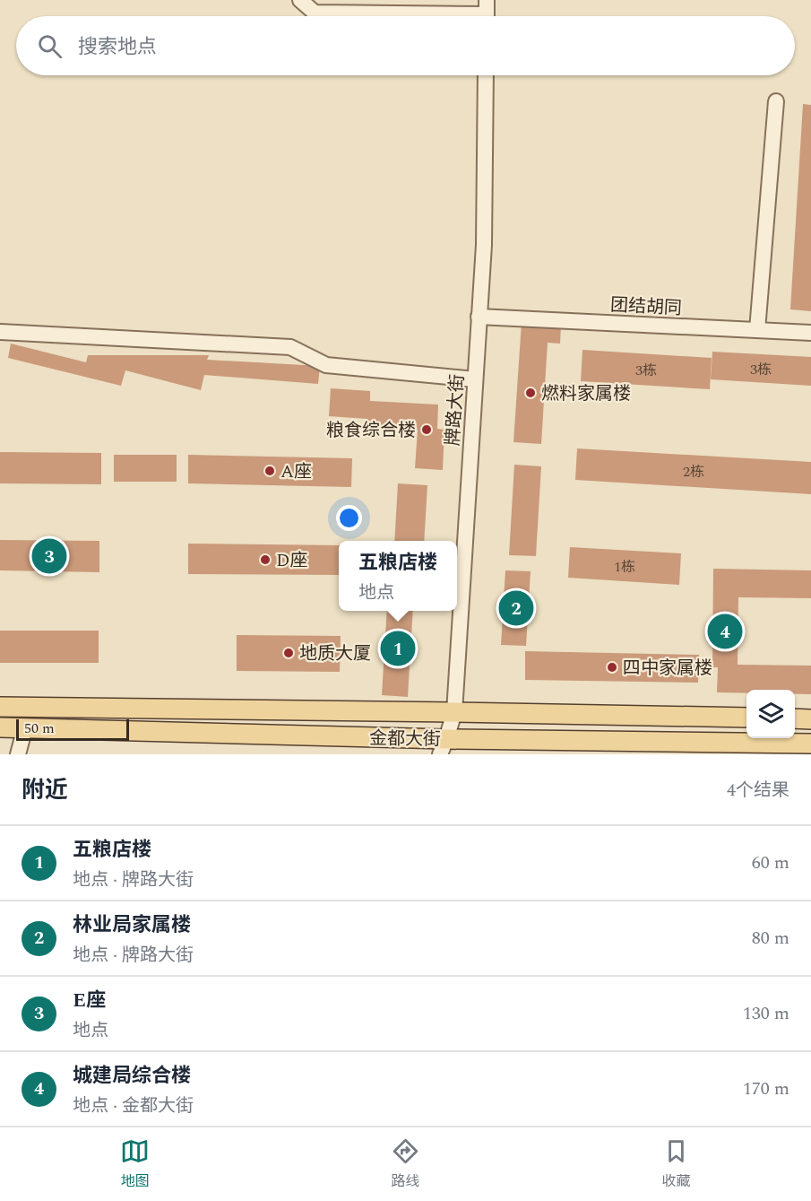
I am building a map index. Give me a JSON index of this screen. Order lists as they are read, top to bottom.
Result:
{
  "streets": {
    "main road": ["金都大街"],
    "street": ["团结胡同", "牌路大街"]
  },
  "crossings": [
    ["团结胡同", "牌路大街"],
    ["牌路大街", "金都大街"]
  ],
  "places": [
    "燃料家属楼",
    "粮食综合楼",
    "A座",
    "D座",
    "地质大厦",
    "四中家属楼"
  ],
  "house_numbers": [
    "3栋",
    "3栋",
    "2栋",
    "1栋"
  ],
  "scale_bar": "50 m",
  "page": {
    "search": "搜索地点",
    "pins": [
      "3",
      "2",
      "4",
      "1"
    ],
    "popup": ["五粮店楼", "地点"],
    "scale": "50 m",
    "heading": ["附近", "4个结果"],
    "list": [
      {
        "mark": "1",
        "name": "五粮店楼",
        "note": "地点 · 牌路大街",
        "value": "60 m"
      },
      {
        "mark": "2",
        "name": "林业局家属楼",
        "note": "地点 · 牌路大街",
        "value": "80 m"
      },
      {
        "mark": "3",
        "name": "E座",
        "note": "地点",
        "value": "130 m"
      },
      {
        "mark": "4",
        "name": "城建局综合楼",
        "note": "地点 · 金都大街",
        "value": "170 m"
      }
    ],
    "nav": ["地图", "路线", "收藏"]
  }
}
